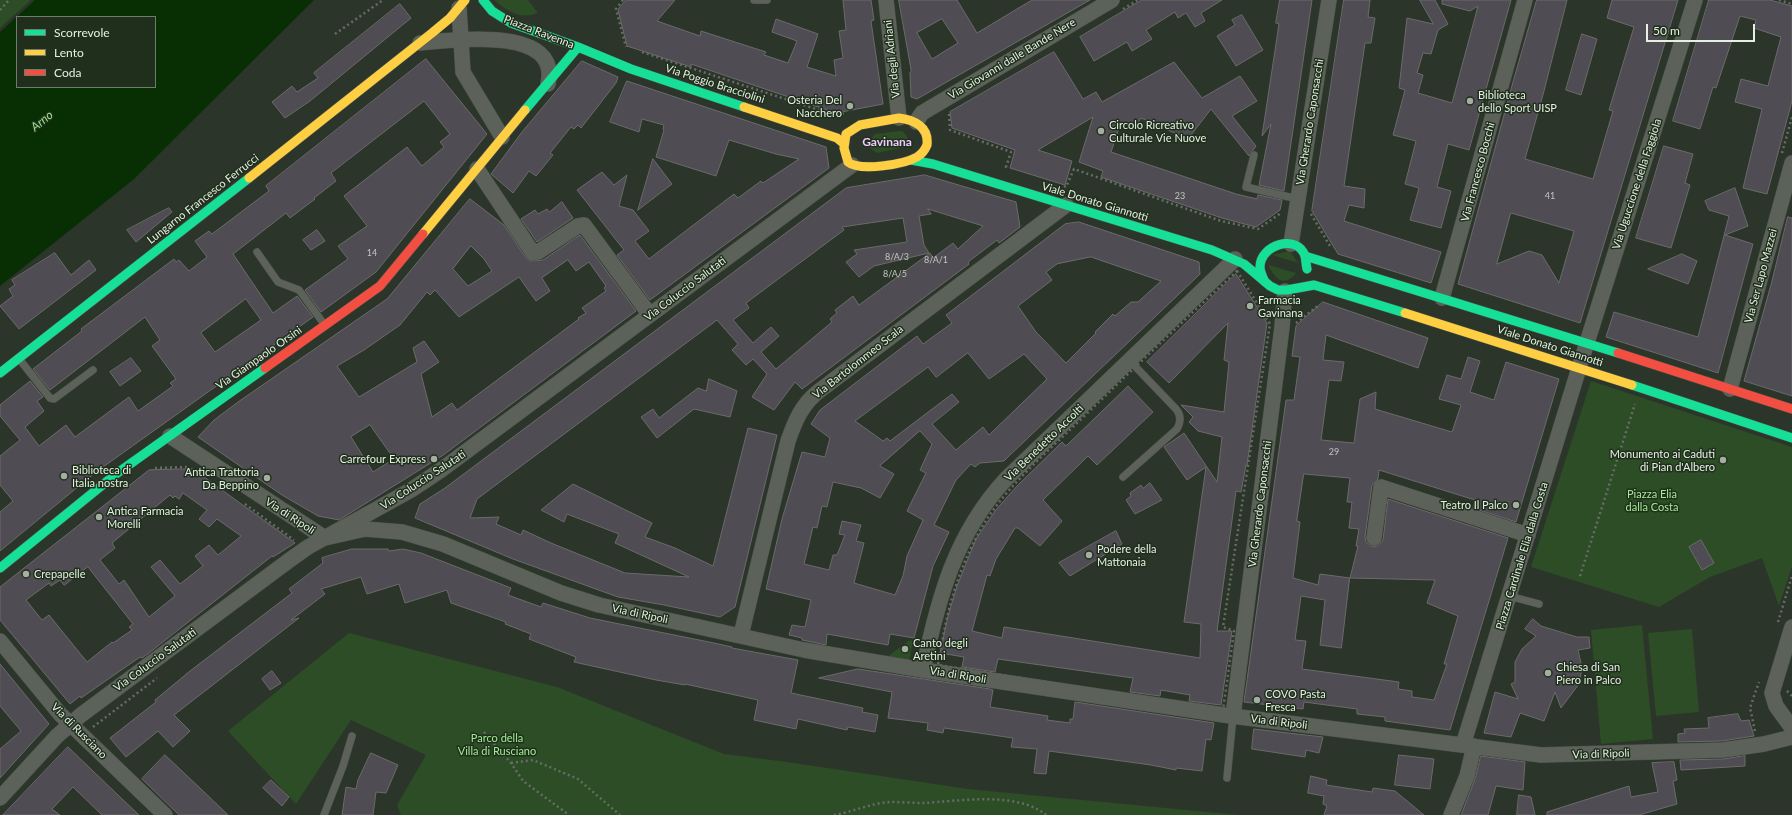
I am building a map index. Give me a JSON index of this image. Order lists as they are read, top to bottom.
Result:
{
  "streets": {
    "street": [
      "Piazza Ravenna",
      "Via degli Adriani",
      "Via Giovanni dalle Bande Nere",
      "Via Poggio Bracciolini",
      "Via Gherardo Caponsacchi",
      "Via Francesco Bocchi",
      "Via Uguccione della Faggiola",
      "Lungarno Francesco Ferrucci",
      "Viale Donato Giannotti",
      "Via Ser Lapo Mazzei",
      "Via Coluccio Salutati",
      "Via Giampaolo Orsini",
      "Via Bartolommeo Scala",
      "Via Benedetto Accolti",
      "Via di Ripoli",
      "Piazza Cardinale Elia dalla Costa",
      "Via di Rusciano"
    ]
  },
  "crossings": [
    ["Piazza Ravenna", "Via Poggio Bracciolini"],
    ["Piazza Ravenna", "Lungarno Francesco Ferrucci"],
    ["Piazza Ravenna", "Via Giampaolo Orsini"],
    ["Via Gherardo Caponsacchi", "Viale Donato Giannotti"],
    ["Via Gherardo Caponsacchi", "Via di Ripoli"],
    ["Via Francesco Bocchi", "Viale Donato Giannotti"],
    ["Via Uguccione della Faggiola", "Viale Donato Giannotti"],
    ["Via Uguccione della Faggiola", "Piazza Cardinale Elia dalla Costa"],
    ["Viale Donato Giannotti", "Via Ser Lapo Mazzei"],
    ["Viale Donato Giannotti", "Via Bartolommeo Scala"],
    ["Viale Donato Giannotti", "Via Benedetto Accolti"],
    ["Viale Donato Giannotti", "Piazza Cardinale Elia dalla Costa"],
    ["Via Coluccio Salutati", "Via di Ripoli"],
    ["Via Coluccio Salutati", "Via di Rusciano"],
    ["Via Giampaolo Orsini", "Via di Ripoli"],
    ["Via Bartolommeo Scala", "Via di Ripoli"],
    ["Via Benedetto Accolti", "Via di Ripoli"],
    ["Via di Ripoli", "Piazza Cardinale Elia dalla Costa"]
  ],
  "districts": ["Gavinana"],
  "water": ["Arno"],
  "parks": ["Piazza Elia dalla Costa", "Parco della Villa di Rusciano"],
  "places": [
    "Biblioteca dello Sport UISP",
    "Osteria Del Nacchero",
    "Circolo Ricreativo Culturale Vie Nuove",
    "Farmacia Gavinana",
    "Carrefour Express",
    "Monumento ai Caduti di Pian d'Albero",
    "Biblioteca di Italia nostra",
    "Antica Trattoria Da Beppino",
    "Teatro Il Palco",
    "Antica Farmacia Morelli",
    "Podere della Mattonaia",
    "Crepapelle",
    "Canto degli Aretini",
    "Chiesa di San Piero in Palco",
    "COVO Pasta Fresca"
  ],
  "house_numbers": [
    "23",
    "41",
    "14",
    "8/A/3",
    "8/A/1",
    "8/A/5",
    "29"
  ],
  "legend": ["Scorrevole", "Lento", "Coda"],
  "scale_bar": "50 m"
}
